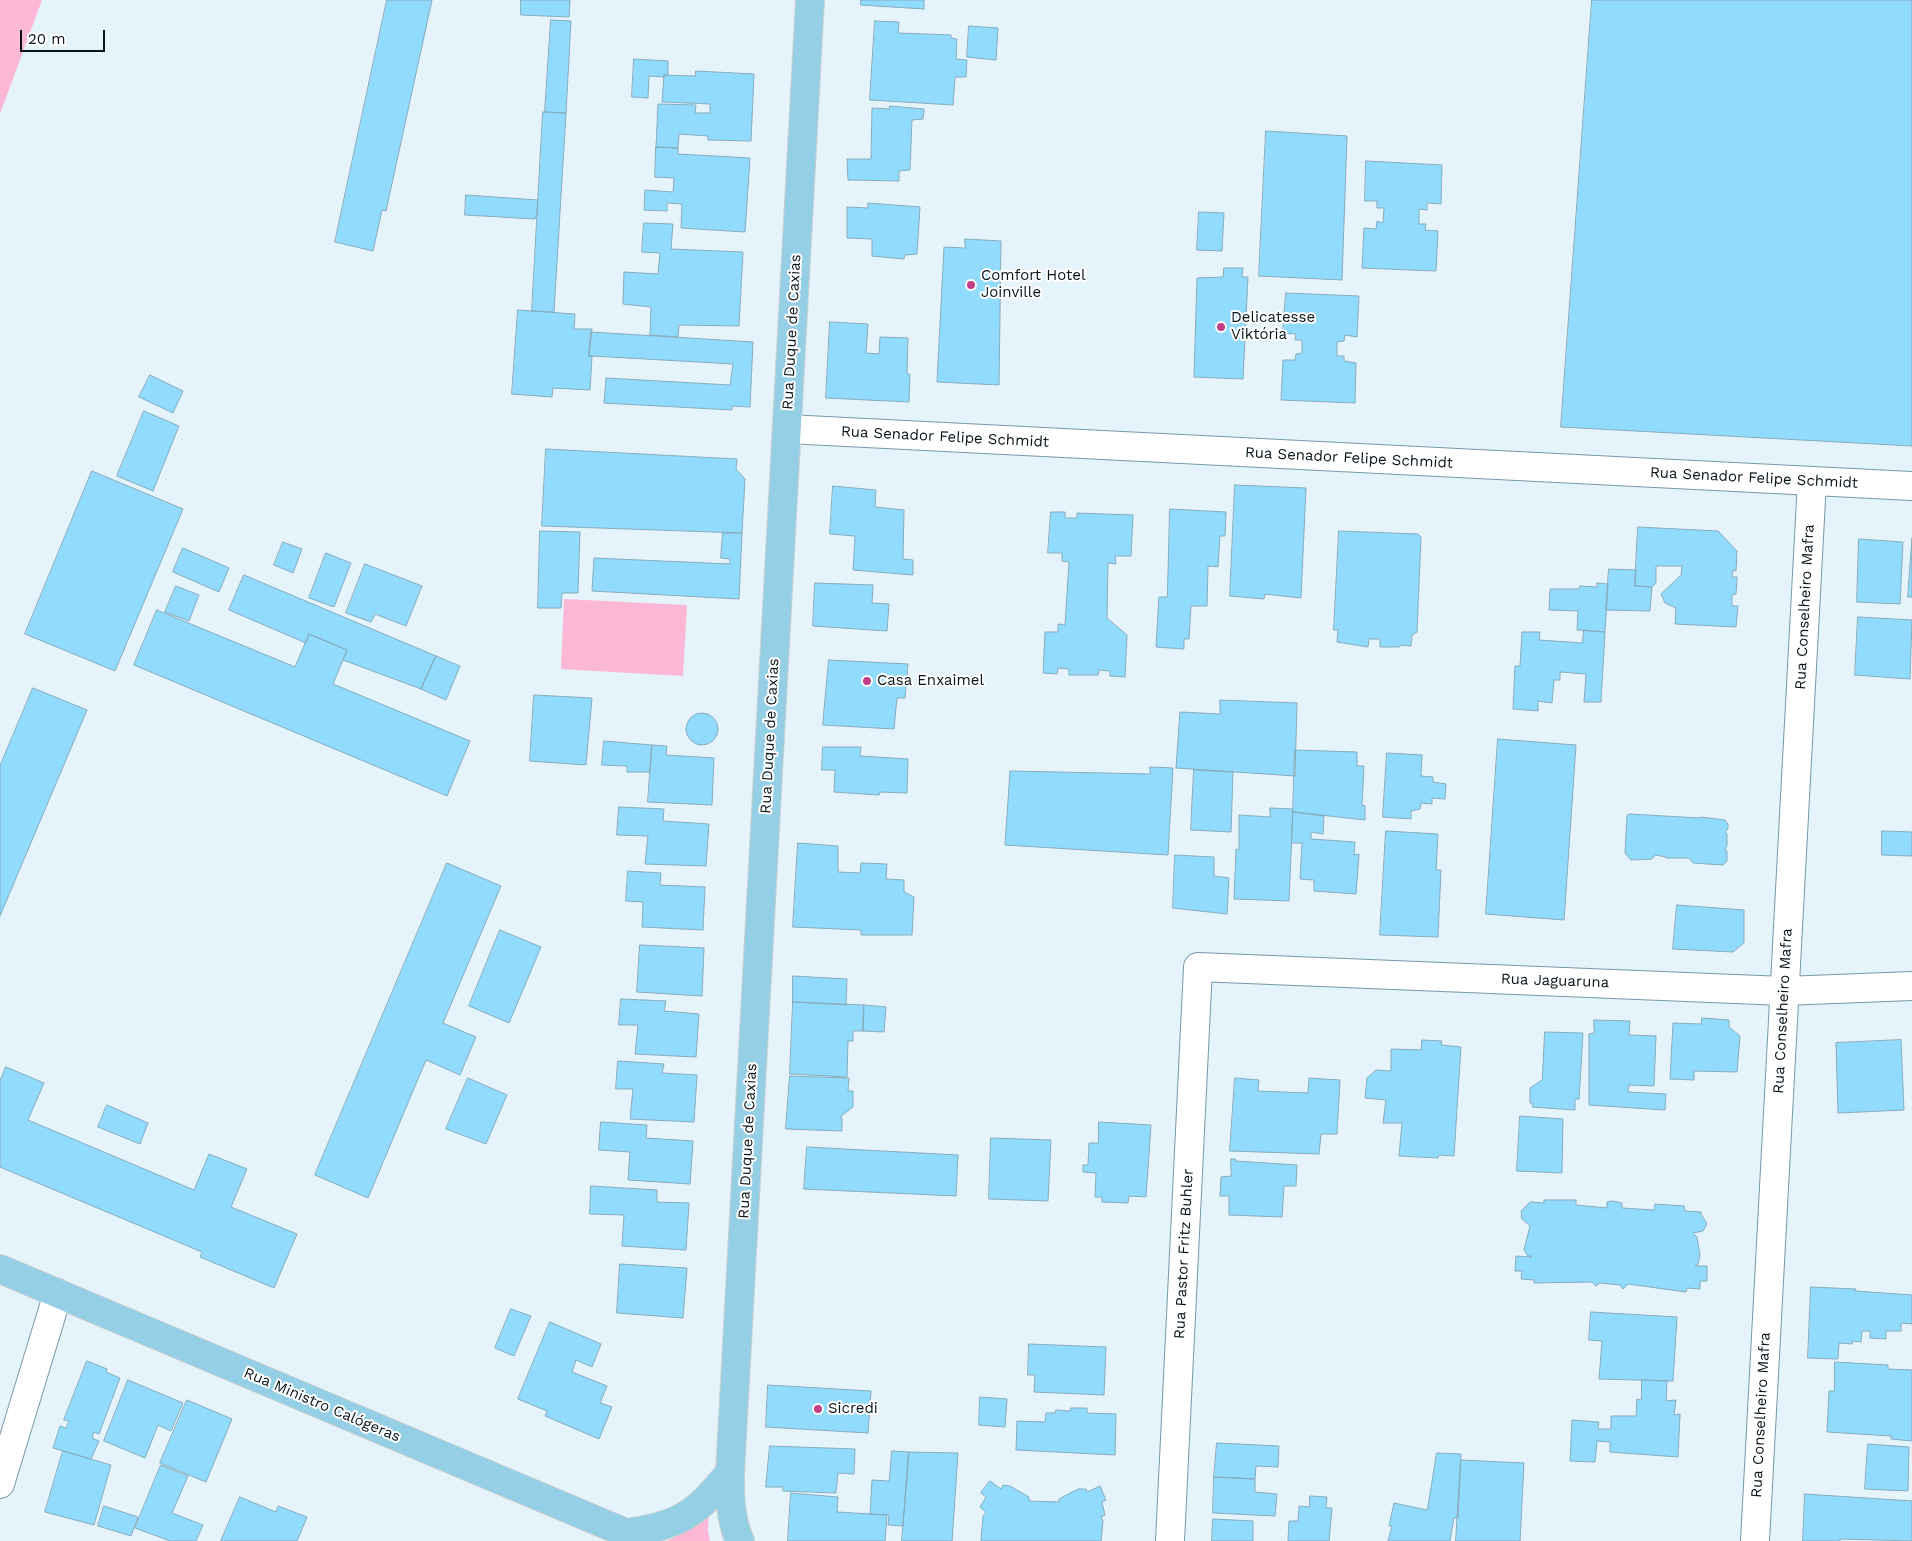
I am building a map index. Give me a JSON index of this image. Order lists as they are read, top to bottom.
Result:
{
  "streets": {
    "main road": ["Rua Duque de Caxias", "Rua Ministro Calógeras"],
    "street": [
      "Rua Senador Felipe Schmidt",
      "Rua Conselheiro Mafra",
      "Rua Jaguaruna",
      "Rua Pastor Fritz Buhler"
    ]
  },
  "crossings": [
    ["Rua Duque de Caxias", "Rua Senador Felipe Schmidt"],
    ["Rua Senador Felipe Schmidt", "Rua Conselheiro Mafra"],
    ["Rua Conselheiro Mafra", "Rua Jaguaruna"],
    ["Rua Jaguaruna", "Rua Pastor Fritz Buhler"]
  ],
  "places": [
    "Comfort Hotel Joinville",
    "Delicatesse Viktória",
    "Casa Enxaimel",
    "Sicredi"
  ],
  "scale_bar": "20 m"
}
